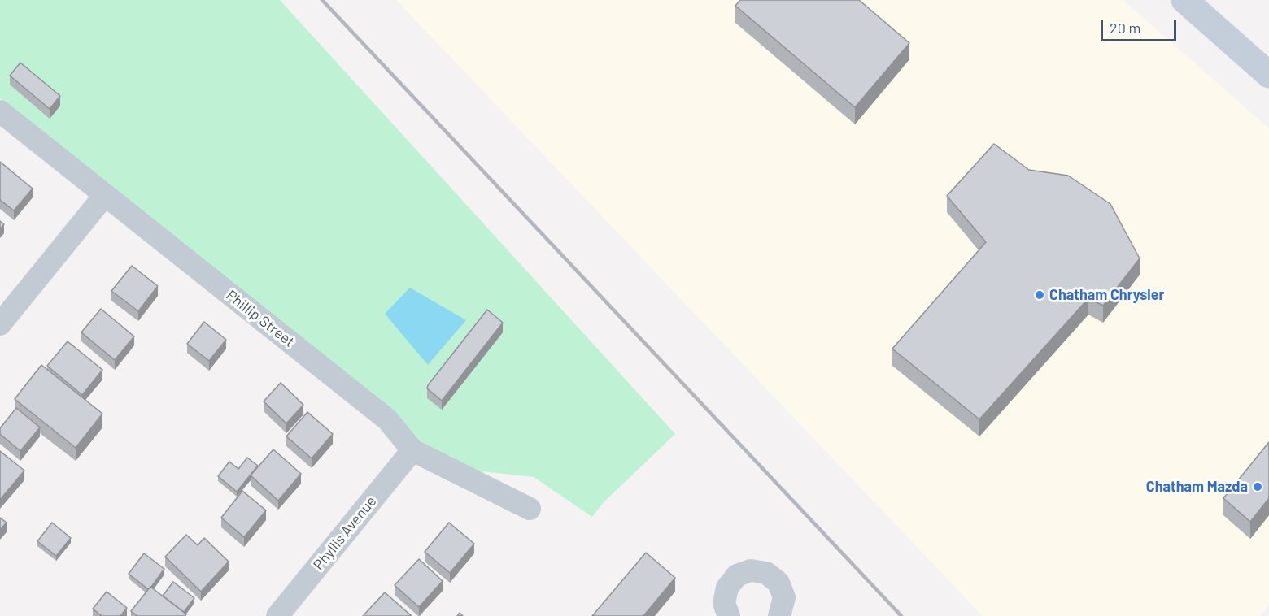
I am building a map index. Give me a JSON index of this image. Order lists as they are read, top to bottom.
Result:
{
  "streets": {
    "street": ["Phillip Street", "Phyllis Avenue"]
  },
  "crossings": [
    ["Phillip Street", "Phyllis Avenue"]
  ],
  "places": ["Chatham Chrysler", "Chatham Mazda"],
  "scale_bar": "20 m"
}
